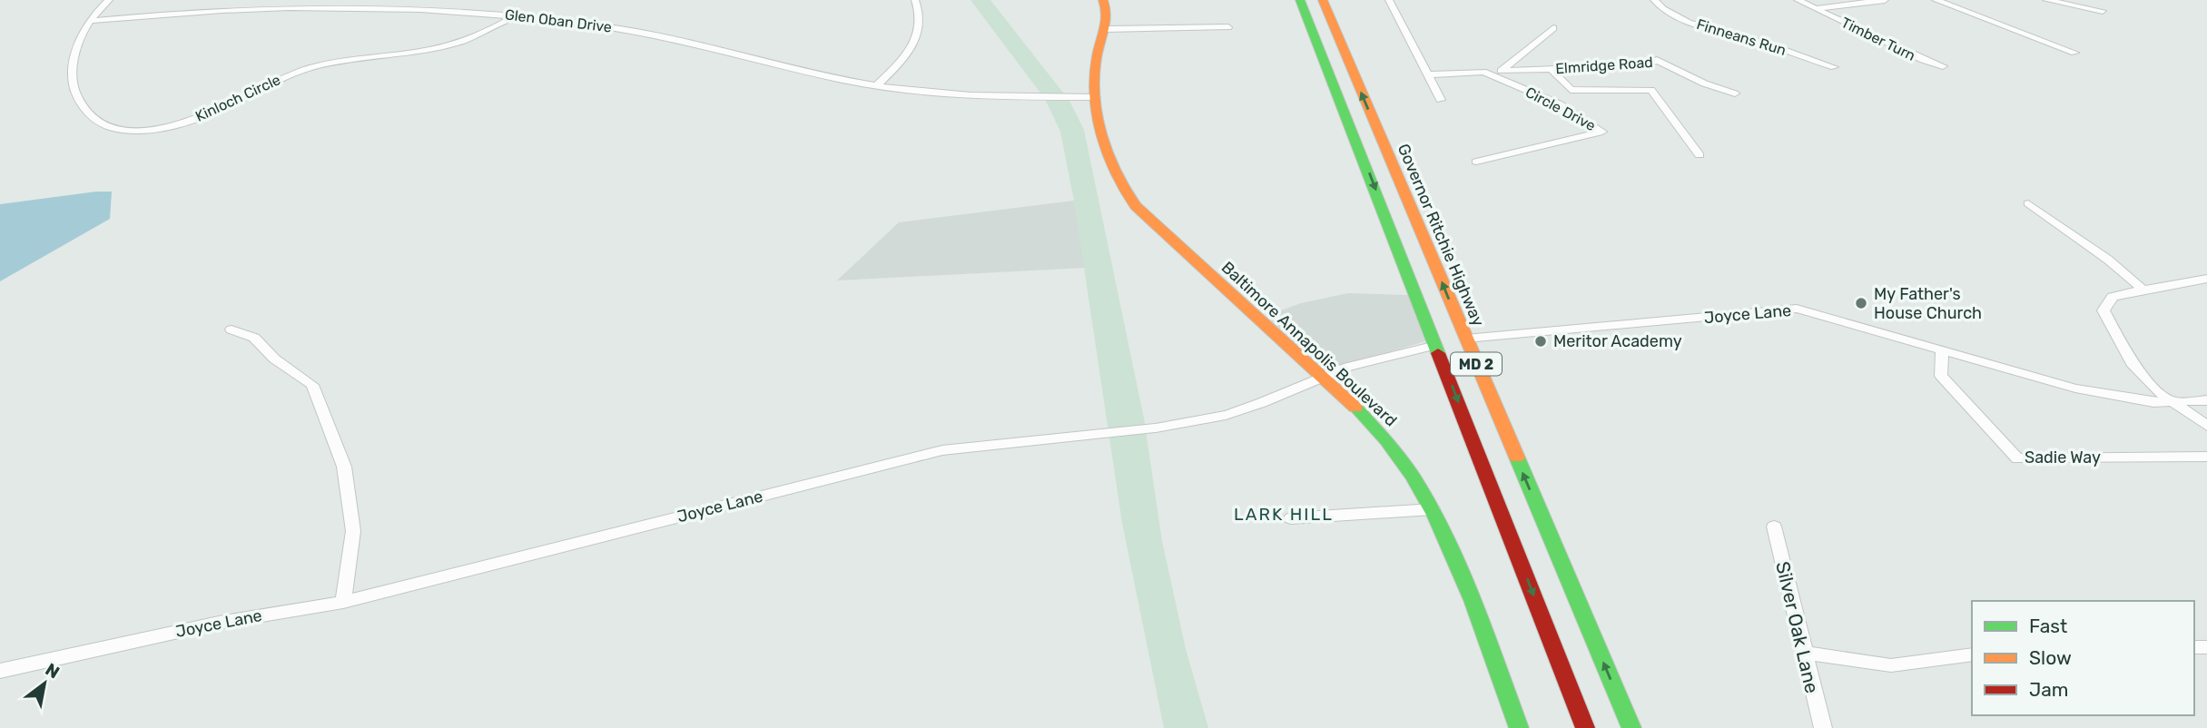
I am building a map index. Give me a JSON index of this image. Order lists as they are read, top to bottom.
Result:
{
  "streets": {
    "main road": ["Governor Ritchie Highway", "Baltimore Annapolis Boulevard", "MD 2"],
    "street": [
      "Glen Oban Drive",
      "Finneans Run",
      "Timber Turn",
      "Elmridge Road",
      "Kinloch Circle",
      "Circle Drive",
      "Joyce Lane",
      "Sadie Way",
      "Silver Oak Lane"
    ]
  },
  "crossings": [
    ["Glen Oban Drive", "Kinloch Circle"],
    ["Glen Oban Drive", "Baltimore Annapolis Boulevard"],
    ["Elmridge Road", "Circle Drive"],
    ["Governor Ritchie Highway", "Joyce Lane"],
    ["Joyce Lane", "Baltimore Annapolis Boulevard"],
    ["Joyce Lane", "MD 2"],
    ["Joyce Lane", "Sadie Way"]
  ],
  "districts": ["LARK HILL"],
  "places": ["My Father's House Church", "Meritor Academy"],
  "legend": ["Fast", "Slow", "Jam"],
  "north": "top right"
}
